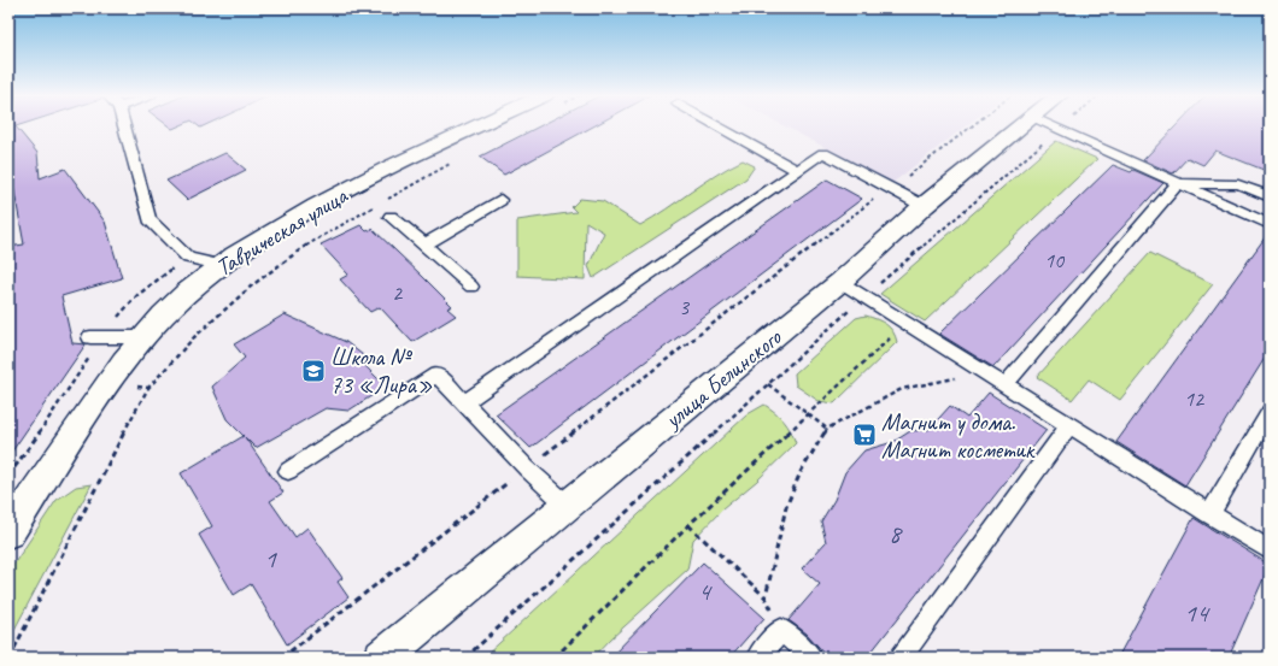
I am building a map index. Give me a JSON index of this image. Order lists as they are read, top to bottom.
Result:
{
  "streets": {
    "street": ["Таврическая улица", "улица Белинского"]
  },
  "places": {
    "school or university": ["Школа № 73 «Лира»"],
    "supermarket": ["Магнит у дома. Магнит косметик"]
  },
  "house_numbers": [
    "10",
    "2",
    "3",
    "12",
    "8",
    "1",
    "4",
    "14"
  ]
}
